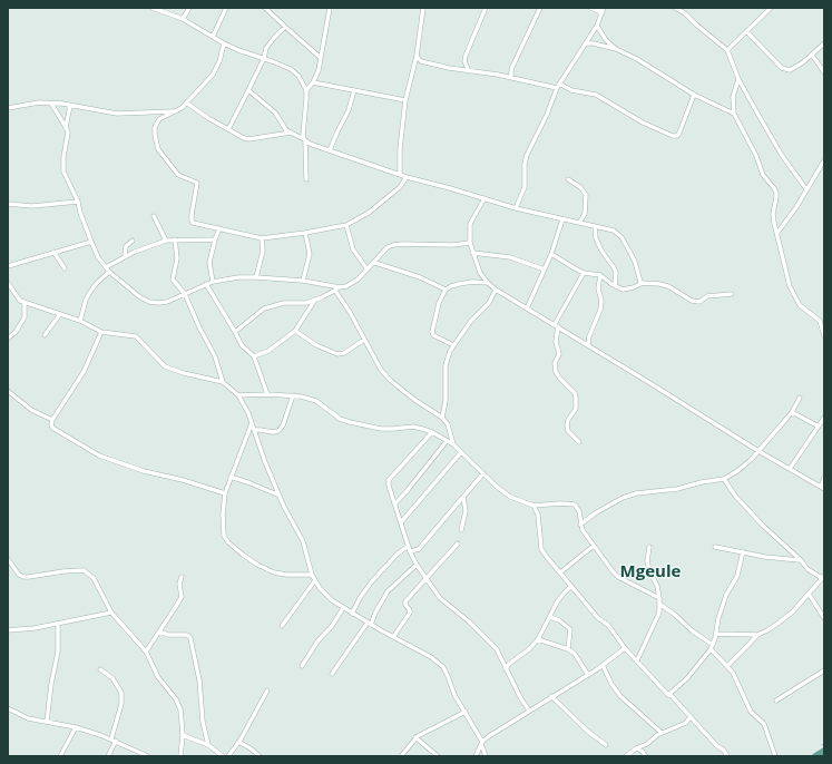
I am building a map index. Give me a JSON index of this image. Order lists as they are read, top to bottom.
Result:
{
  "districts": ["Mgeule"]
}
